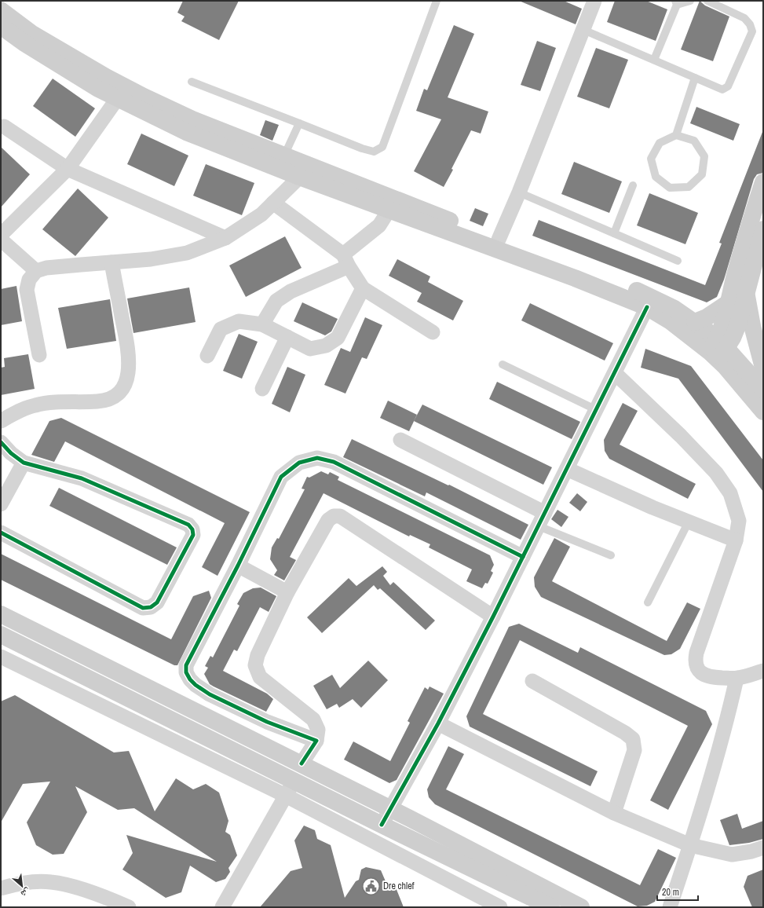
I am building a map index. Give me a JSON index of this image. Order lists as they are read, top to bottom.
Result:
{
  "places": {
    "public building": ["Dre chlef"]
  },
  "scale_bar": "20 m",
  "north": "bottom right"
}
